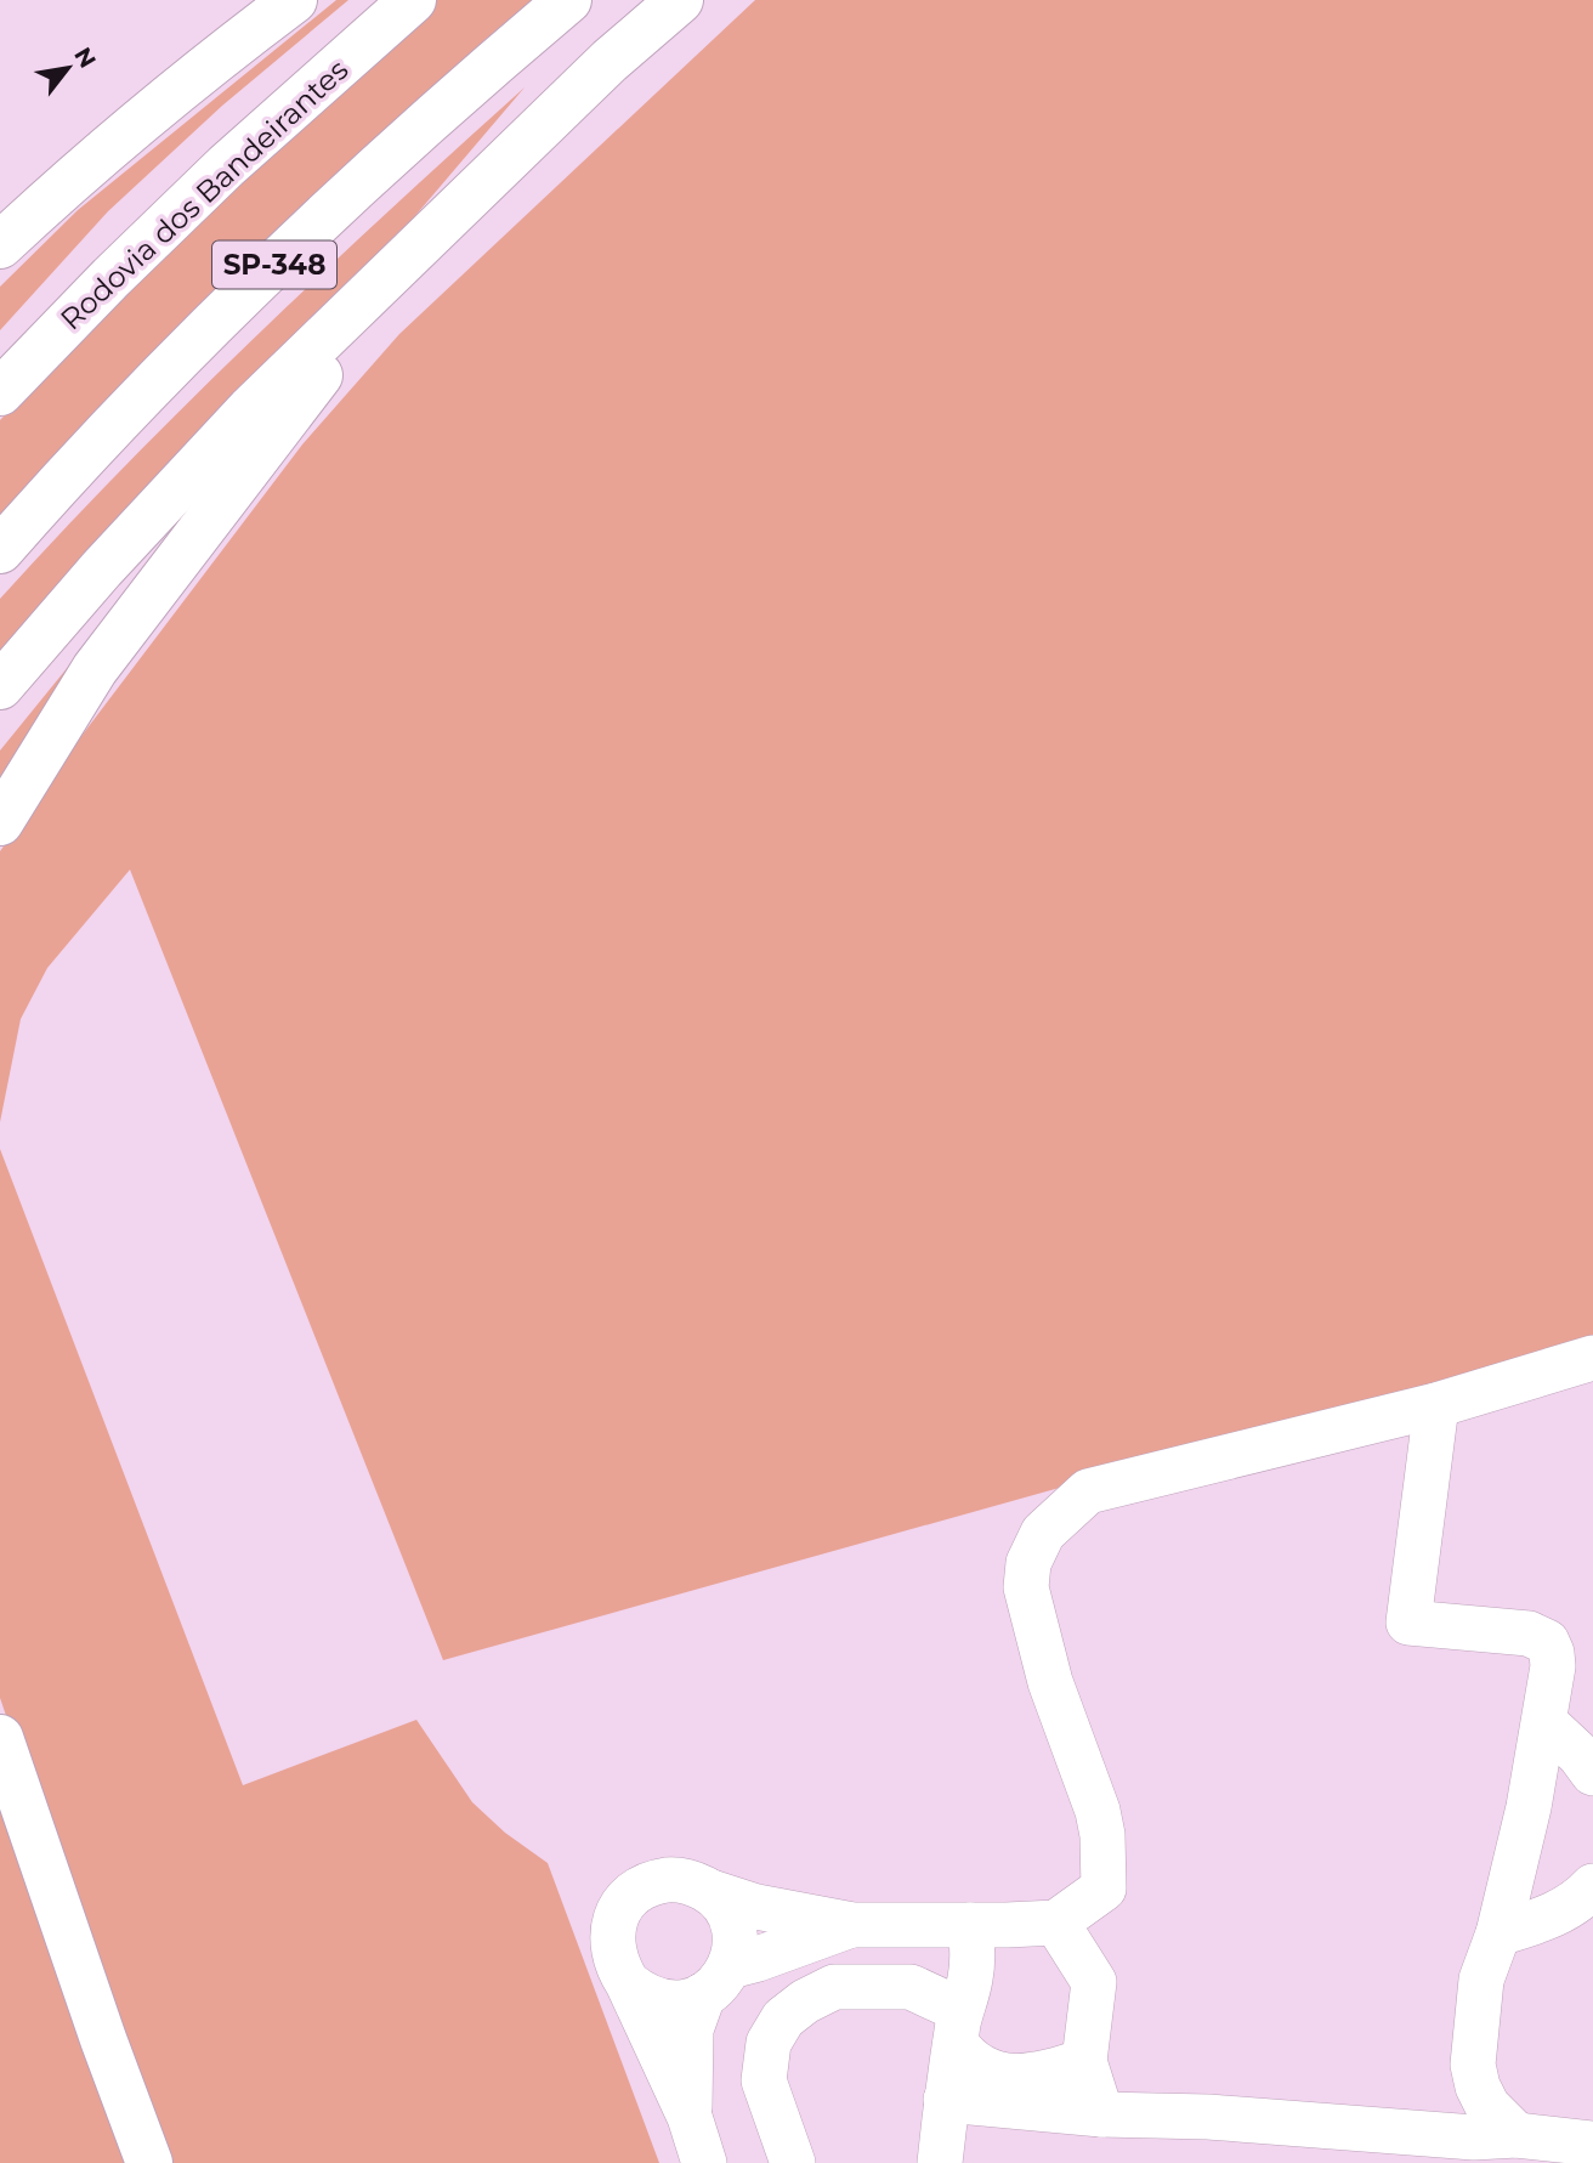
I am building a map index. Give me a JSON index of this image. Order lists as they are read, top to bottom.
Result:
{
  "streets": {
    "highway": ["Rodovia dos Bandeirantes", "SP-348"]
  },
  "north": "top right"
}
